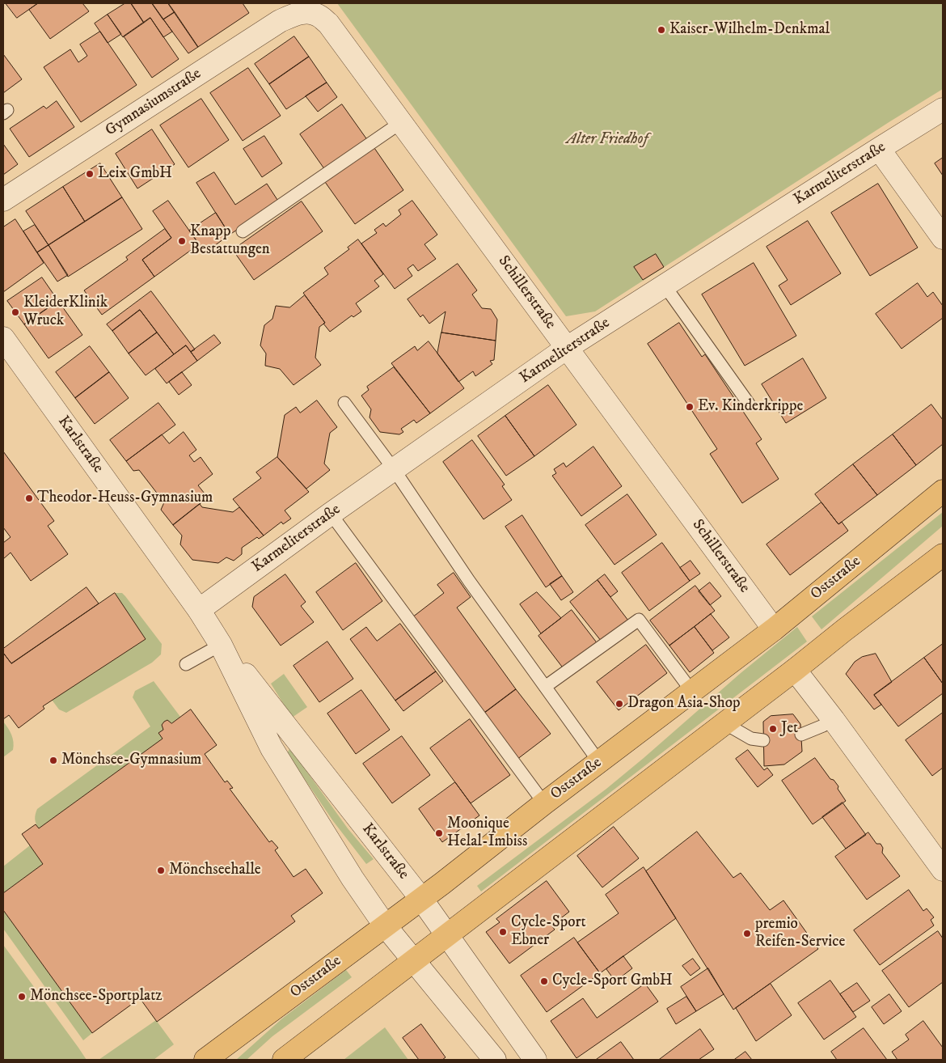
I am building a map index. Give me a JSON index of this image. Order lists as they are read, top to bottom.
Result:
{
  "streets": {
    "main road": ["Oststraße"],
    "street": [
      "Gymnasiumstraße",
      "Karmeliterstraße",
      "Schillerstraße",
      "Karlstraße"
    ]
  },
  "crossings": [
    ["Gymnasiumstraße", "Schillerstraße"],
    ["Karmeliterstraße", "Schillerstraße"],
    ["Karmeliterstraße", "Karlstraße"],
    ["Schillerstraße", "Oststraße"],
    ["Karlstraße", "Oststraße"]
  ],
  "parks": ["Alter Friedhof"],
  "places": [
    "Kaiser-Wilhelm-Denkmal",
    "Leix GmbH",
    "Knapp Bestattungen",
    "KleiderKlinik Wruck",
    "Ev. Kinderkrippe",
    "Theodor-Heuss-Gymnasium",
    "Dragon Asia-Shop",
    "Jet",
    "Mönchsee-Gymnasium",
    "Moonique Helal-Imbiss",
    "Mönchseehalle",
    "Cycle-Sport Ebner",
    "premio Reifen-Service",
    "Cycle-Sport GmbH",
    "Mönchsee-Sportplatz"
  ]
}
